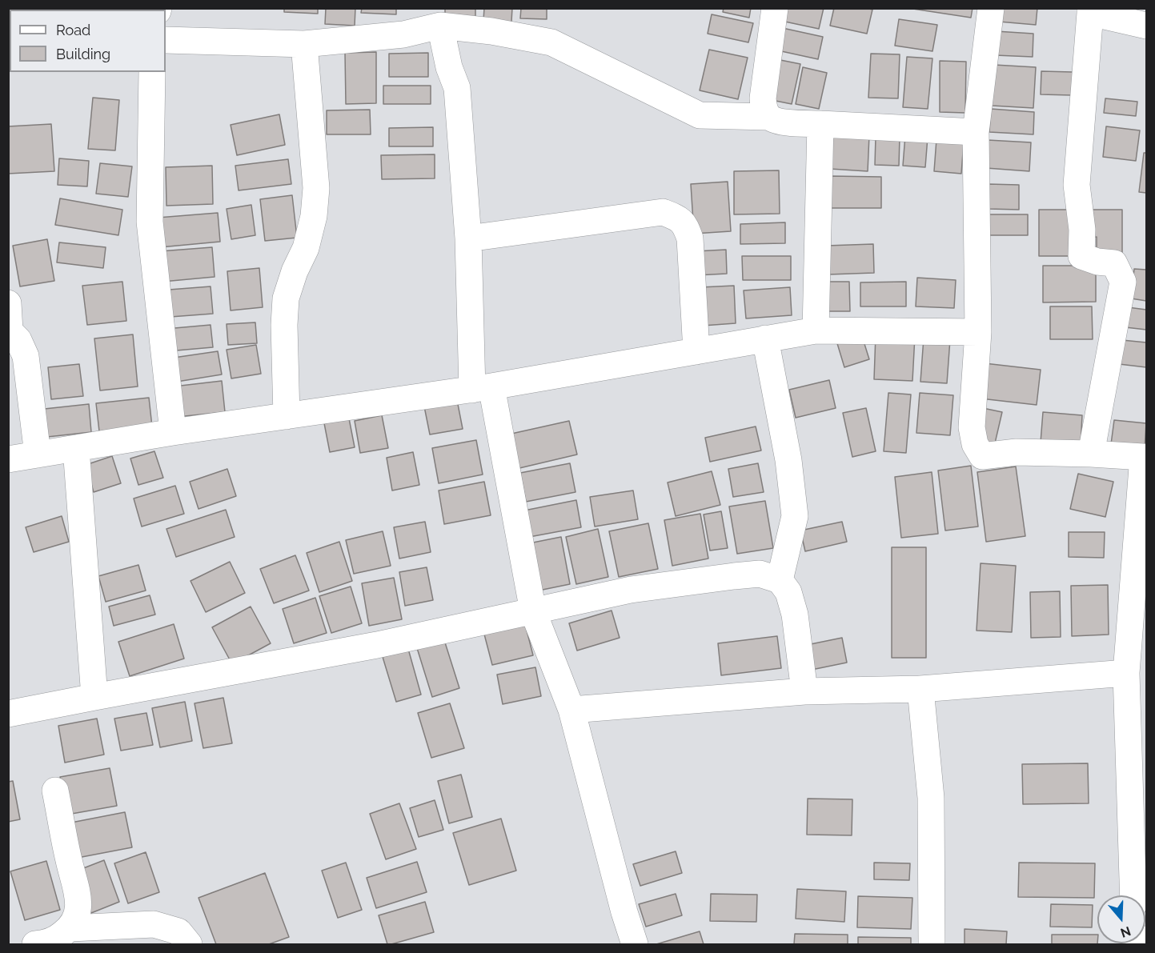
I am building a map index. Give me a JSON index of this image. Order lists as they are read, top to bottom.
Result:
{
  "legend": ["Road", "Building"],
  "north": "bottom"
}
